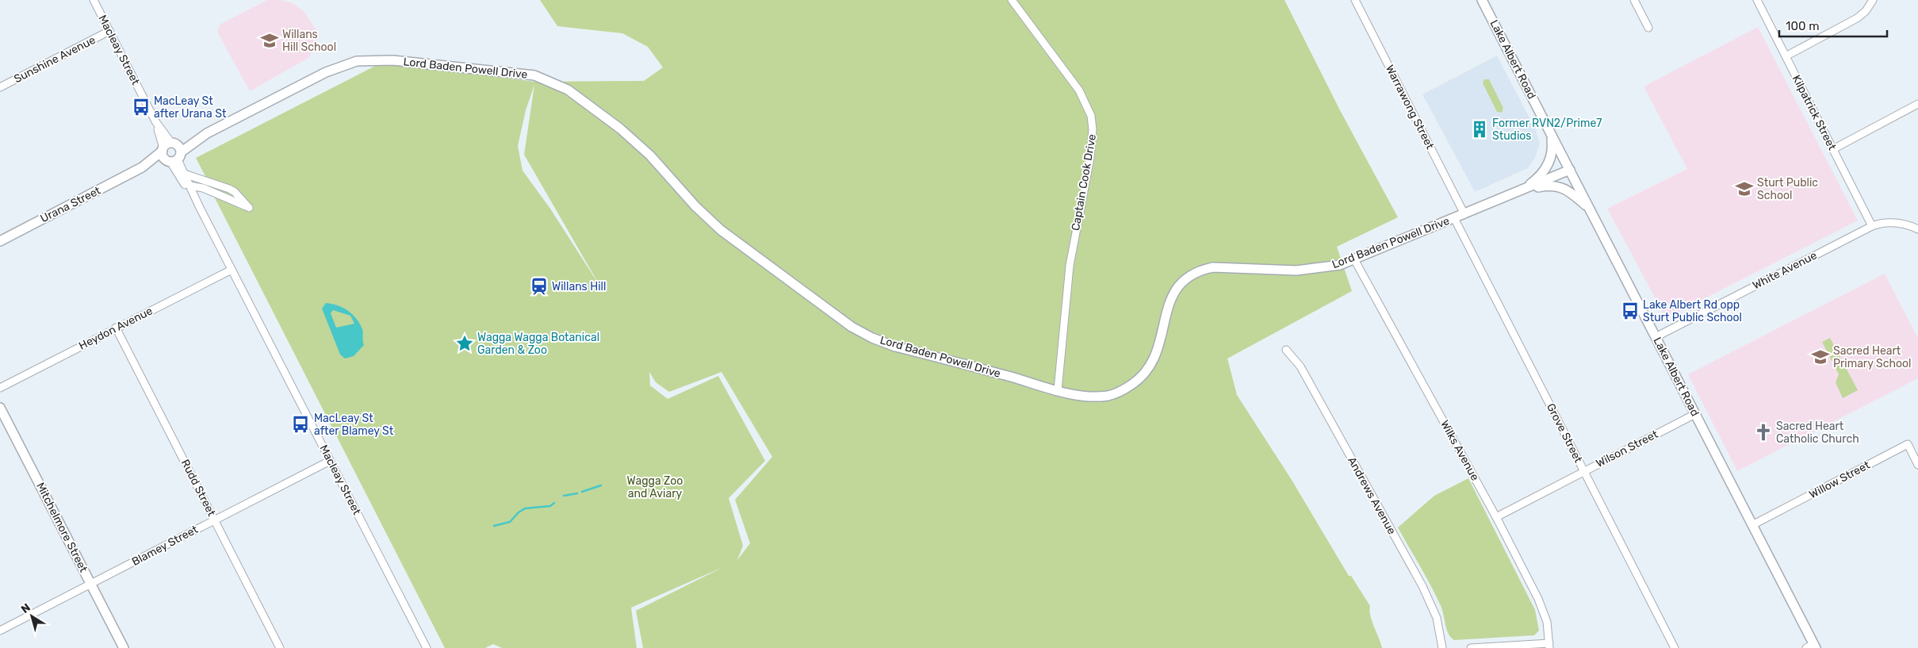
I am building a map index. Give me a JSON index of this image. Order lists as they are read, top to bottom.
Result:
{
  "streets": {
    "street": [
      "Macleay Street",
      "Sunshine Avenue",
      "Lake Albert Road",
      "Lord Baden Powell Drive",
      "Warrawong Street",
      "Kilpatrick Street",
      "Captain Cook Drive",
      "Urana Street",
      "White Avenue",
      "Heydon Avenue",
      "Grove Street",
      "Wilson Street",
      "Wilks Avenue",
      "Willow Street",
      "Rudd Street",
      "Andrews Avenue",
      "Mitchelmore Street",
      "Blamey Street"
    ]
  },
  "crossings": [
    ["Macleay Street", "Sunshine Avenue"],
    ["Macleay Street", "Lord Baden Powell Drive"],
    ["Macleay Street", "Urana Street"],
    ["Macleay Street", "Heydon Avenue"],
    ["Macleay Street", "Blamey Street"],
    ["Lake Albert Road", "Lord Baden Powell Drive"],
    ["Lake Albert Road", "White Avenue"],
    ["Lake Albert Road", "Wilson Street"],
    ["Lake Albert Road", "Willow Street"],
    ["Lord Baden Powell Drive", "Warrawong Street"],
    ["Lord Baden Powell Drive", "Captain Cook Drive"],
    ["Lord Baden Powell Drive", "Urana Street"],
    ["Lord Baden Powell Drive", "Grove Street"],
    ["Lord Baden Powell Drive", "Wilks Avenue"],
    ["Kilpatrick Street", "White Avenue"],
    ["Heydon Avenue", "Rudd Street"],
    ["Grove Street", "Wilson Street"],
    ["Wilson Street", "Wilks Avenue"],
    ["Rudd Street", "Blamey Street"],
    ["Mitchelmore Street", "Blamey Street"]
  ],
  "parks": ["Wagga Zoo and Aviary"],
  "places": {
    "school or university": ["Willans Hill School", "Sturt Public School", "Sacred Heart Primary School"],
    "bus stop": ["MacLeay St after Urana St", "Lake Albert Rd opp Sturt Public School", "MacLeay St after Blamey St"],
    "building": ["Former RVN2/Prime7 Studios"],
    "station": ["Willans Hill"],
    "place": ["Wagga Wagga Botanical Garden & Zoo"],
    "church": ["Sacred Heart Catholic Church"]
  },
  "scale_bar": "100 m",
  "north": "top left"
}
